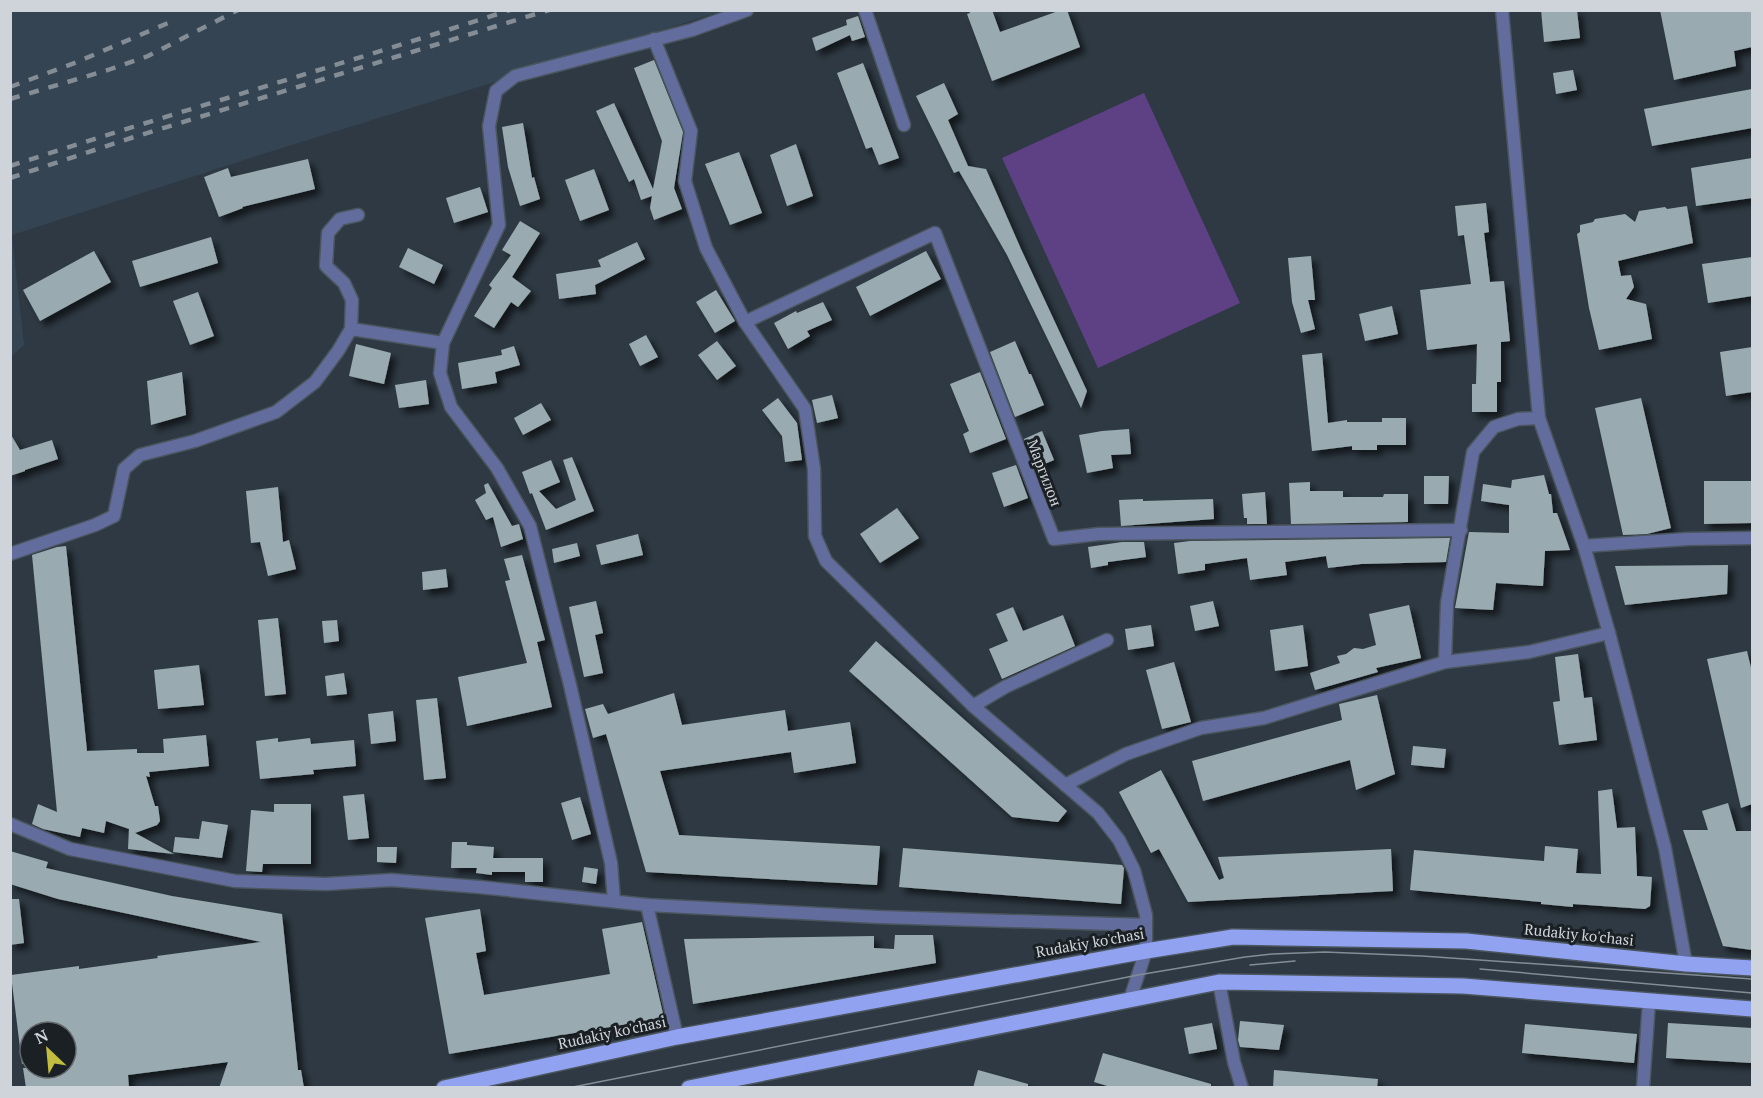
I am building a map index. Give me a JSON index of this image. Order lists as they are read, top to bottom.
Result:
{
  "streets": {
    "main road": ["Rudakiy ko'chasi"],
    "street": ["Маргилон"]
  },
  "north": "top left"
}
